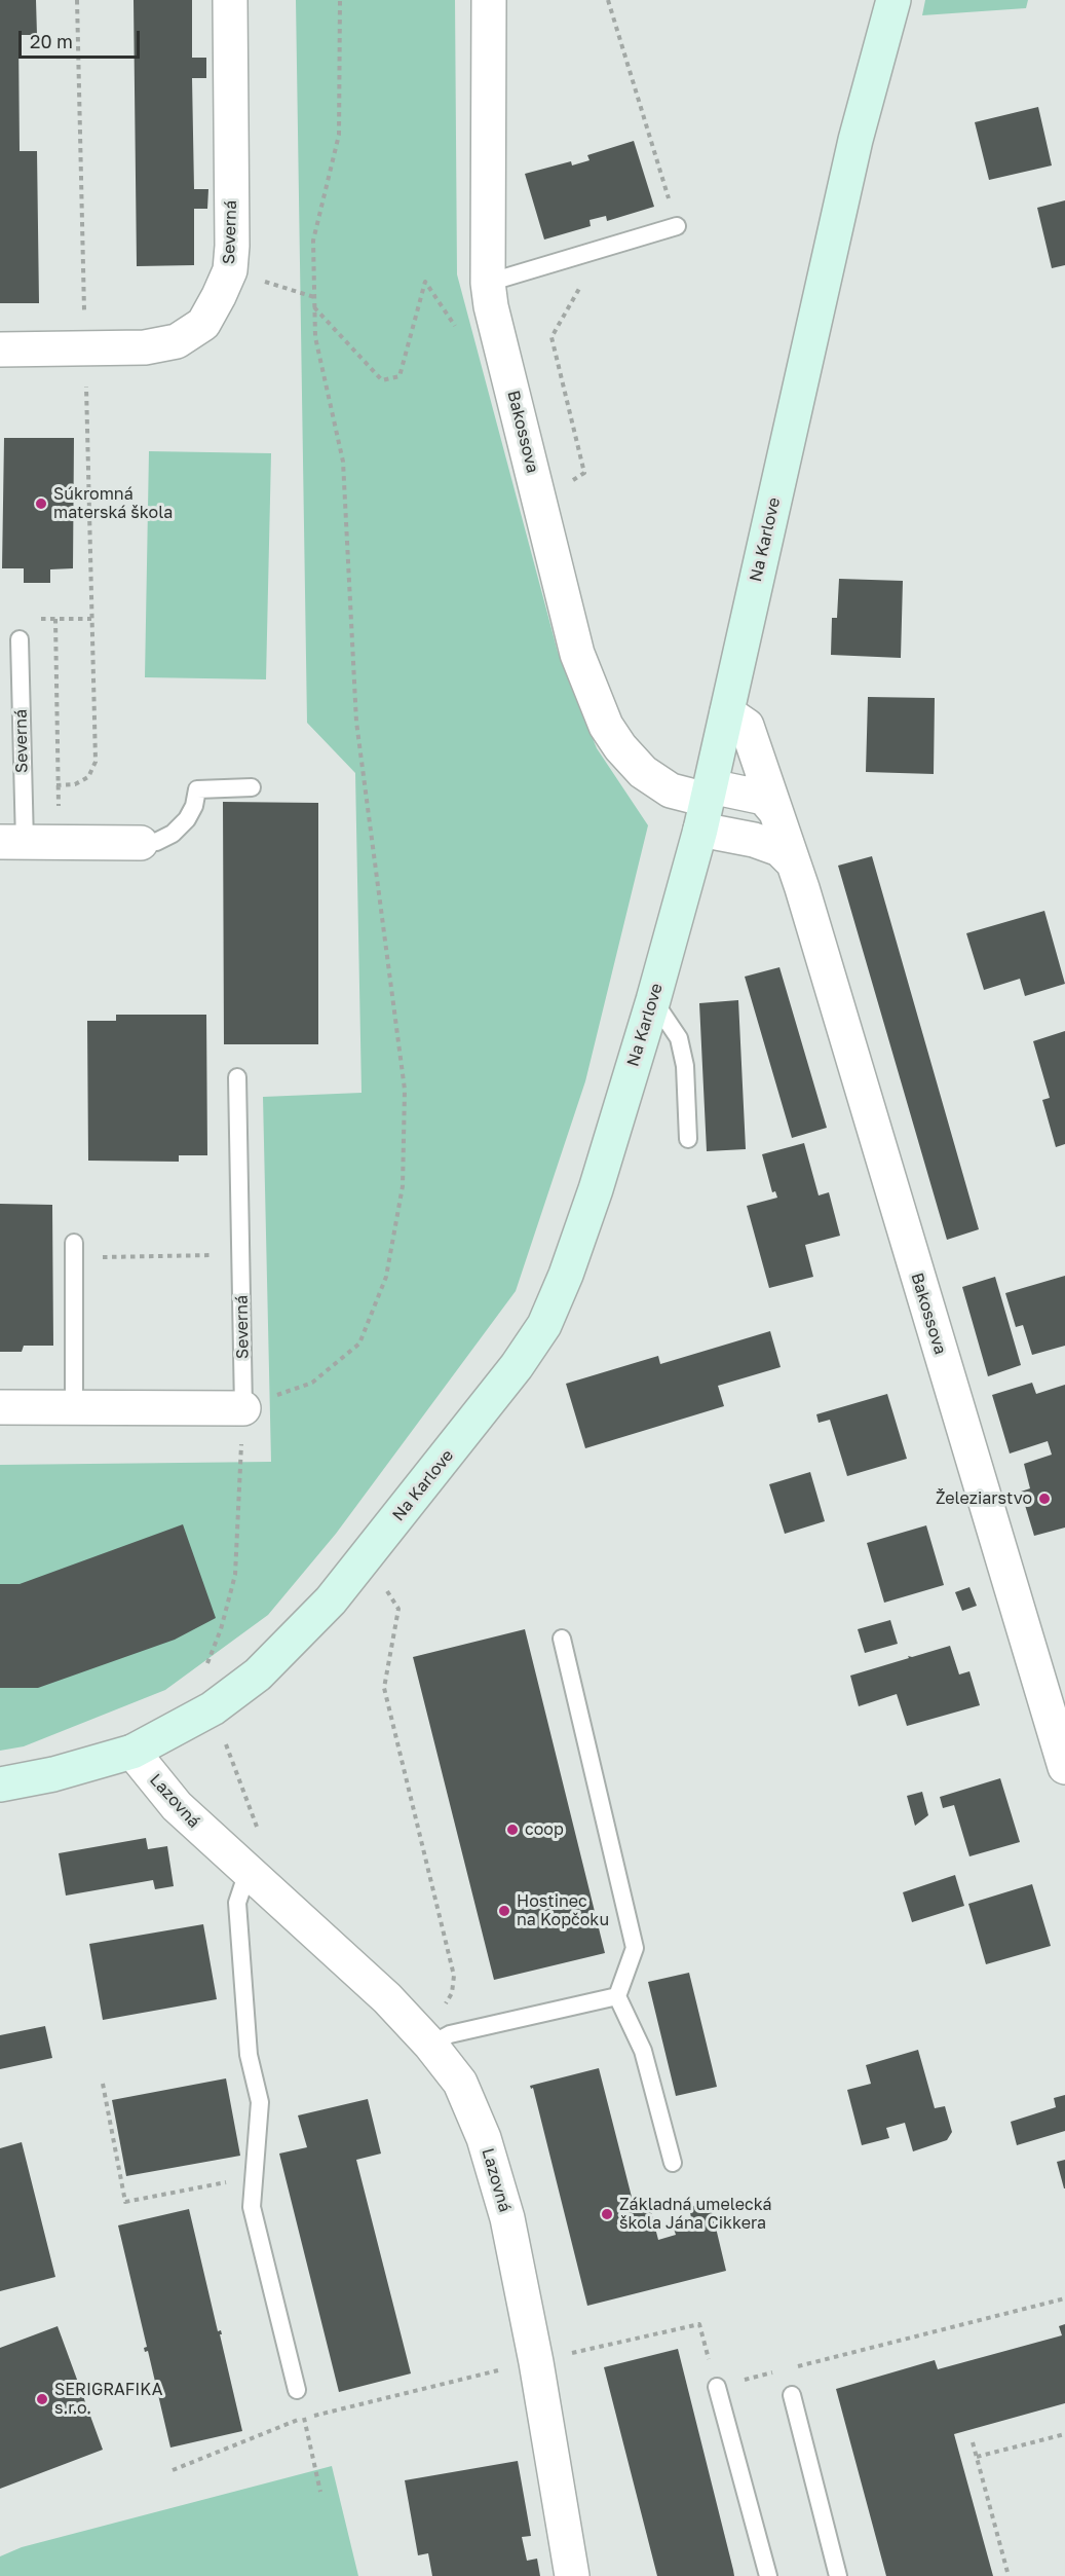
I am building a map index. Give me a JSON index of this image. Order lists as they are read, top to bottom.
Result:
{
  "streets": {
    "street": [
      "Severná",
      "Bakossova",
      "Na Karlove",
      "Lazovná"
    ]
  },
  "crossings": [
    ["Bakossova", "Na Karlove"],
    ["Na Karlove", "Lazovná"]
  ],
  "places": [
    "Súkromná materská škola",
    "Železiarstvo",
    "coop",
    "Hostinec na Kopčoku",
    "Základná umelecká škola Jána Cikkera",
    "SERIGRAFIKA s.r.o."
  ],
  "scale_bar": "20 m"
}
